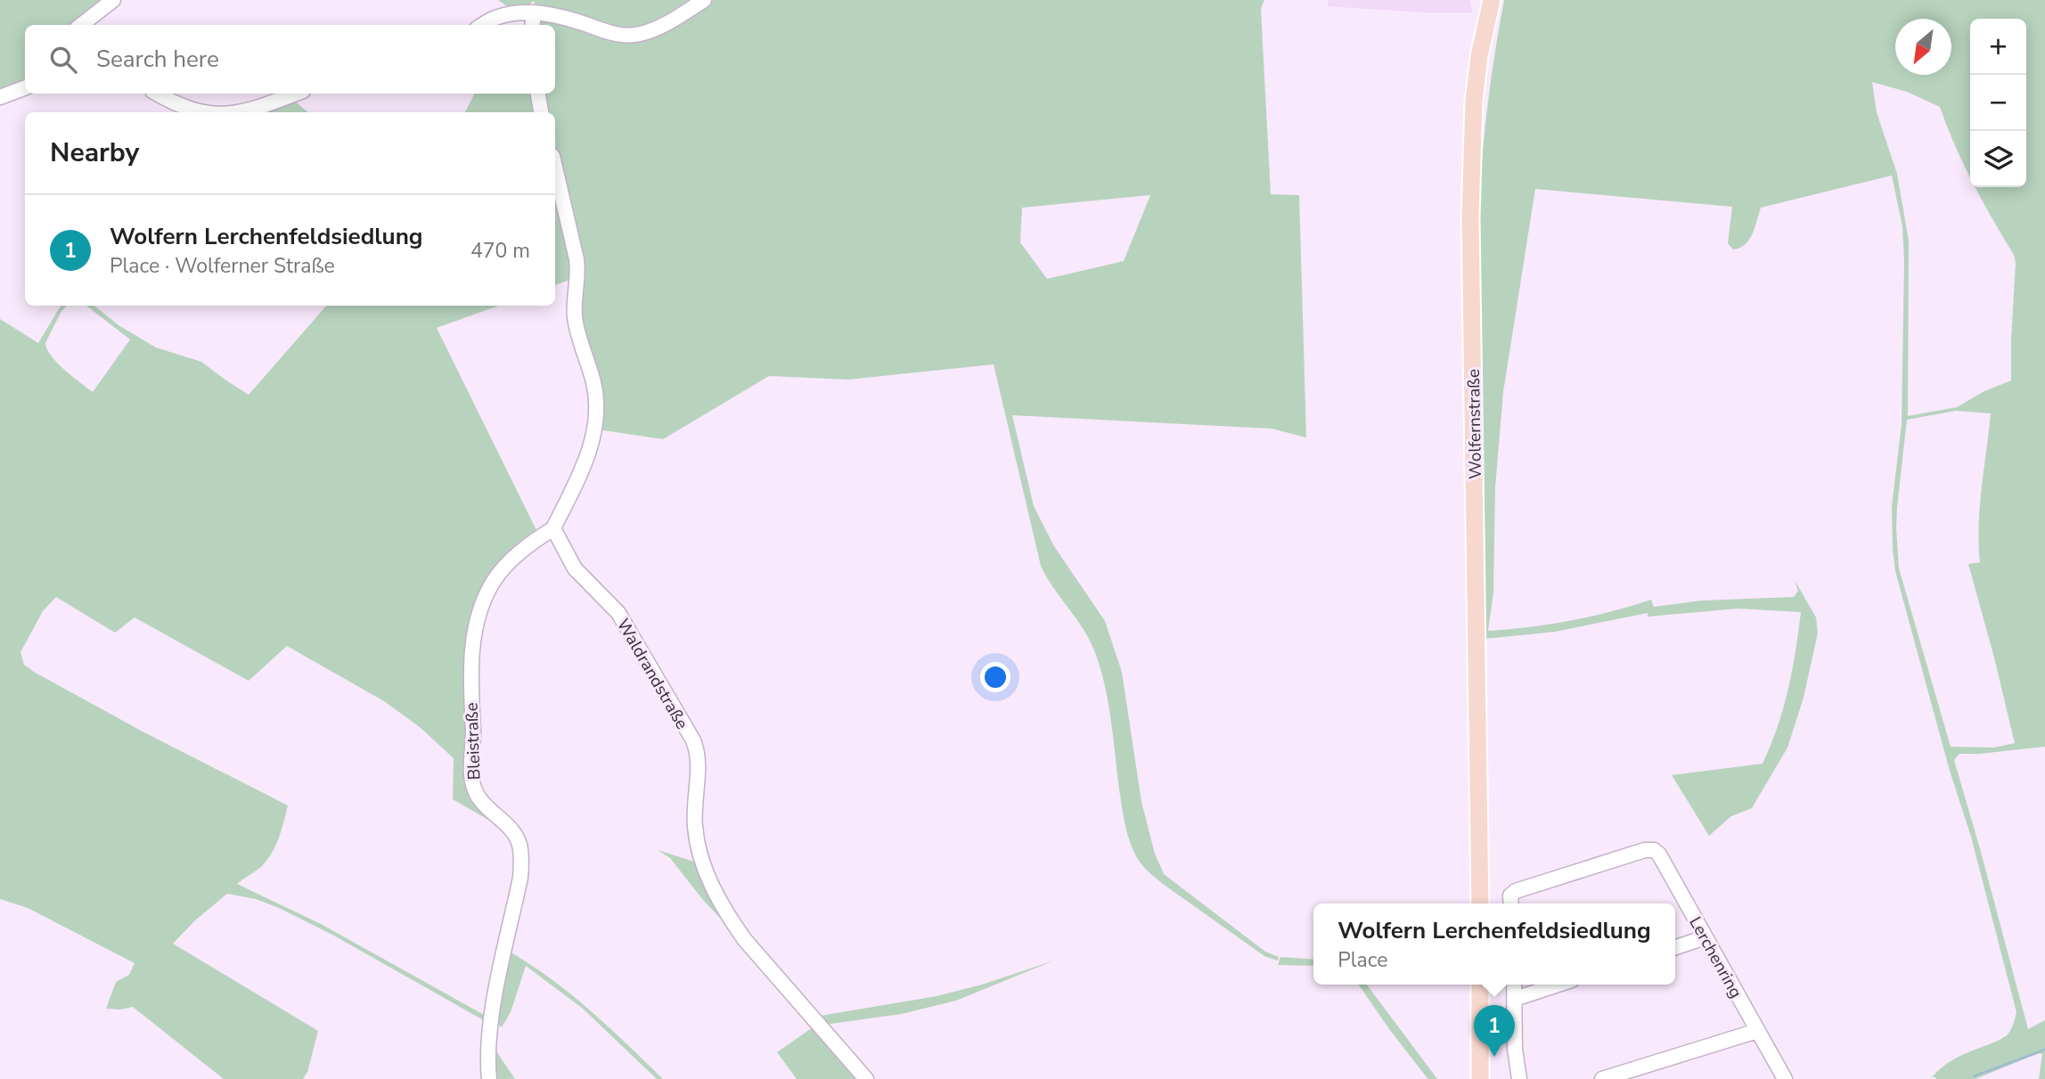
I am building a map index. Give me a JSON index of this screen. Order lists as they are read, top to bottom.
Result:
{
  "streets": {
    "main road": ["Wolfernstraße"],
    "street": ["Waldrandstraße", "Bleistraße", "Lerchenring"]
  },
  "crossings": [
    ["Waldrandstraße", "Bleistraße"]
  ],
  "north": "bottom left",
  "page": {
    "map_buttons": ["+", "−"],
    "search": "Search here",
    "heading": "Nearby",
    "list": [
      {
        "mark": "1",
        "name": "Wolfern Lerchenfeldsiedlung",
        "note": "Place · Wolferner Straße",
        "value": "470 m"
      }
    ],
    "popup": ["Wolfern Lerchenfeldsiedlung", "Place"],
    "pins": "1"
  }
}
